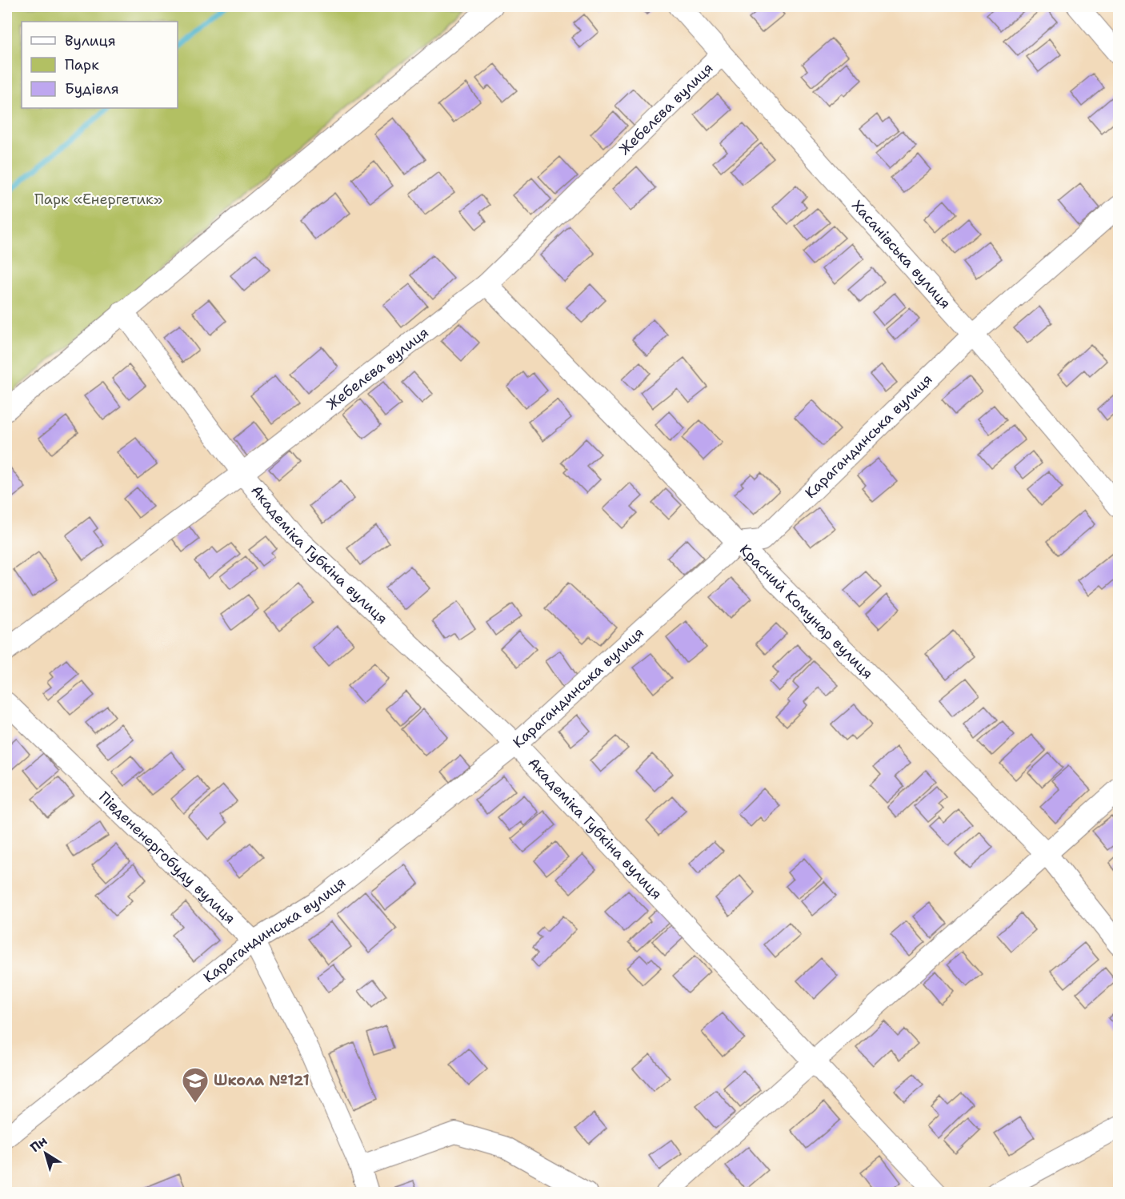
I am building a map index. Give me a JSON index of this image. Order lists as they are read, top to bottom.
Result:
{
  "streets": {
    "street": [
      "Жебелєва вулиця",
      "Хасанівська вулиця",
      "Карагандинська вулиця",
      "Академіка Губкіна вулиця",
      "Красний Комунар вулиця",
      "Південенергобуду вулиця"
    ]
  },
  "crossings": [
    ["Жебелєва вулиця", "Хасанівська вулиця"],
    ["Жебелєва вулиця", "Академіка Губкіна вулиця"],
    ["Жебелєва вулиця", "Красний Комунар вулиця"],
    ["Хасанівська вулиця", "Карагандинська вулиця"],
    ["Карагандинська вулиця", "Академіка Губкіна вулиця"],
    ["Карагандинська вулиця", "Красний Комунар вулиця"],
    ["Карагандинська вулиця", "Південенергобуду вулиця"]
  ],
  "parks": ["Парк «Енергетик»"],
  "places": {
    "school or university": ["Школа №121"]
  },
  "legend": ["Вулиця", "Парк", "Будівля"],
  "north": "top left"
}
